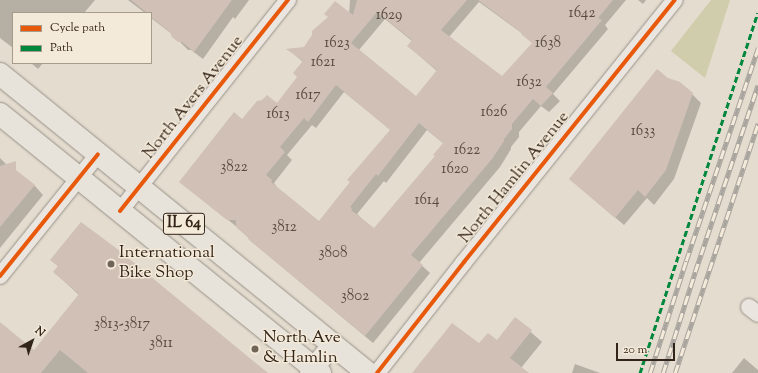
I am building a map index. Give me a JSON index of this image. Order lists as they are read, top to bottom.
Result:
{
  "streets": {
    "main road": ["IL 64"],
    "street": ["North Avers Avenue", "North Hamlin Avenue"]
  },
  "crossings": [
    ["North Avers Avenue", "IL 64"]
  ],
  "places": ["International Bike Shop", "North Ave & Hamlin"],
  "house_numbers": [
    "1642",
    "1629",
    "1623",
    "1638",
    "1621",
    "1632",
    "1617",
    "1626",
    "1613",
    "1633",
    "1622",
    "3822",
    "1620",
    "1614",
    "3812",
    "3808",
    "3802",
    "3813-3817",
    "3811"
  ],
  "legend": ["Cycle path", "Path"],
  "scale_bar": "20 m",
  "north": "top right"
}
